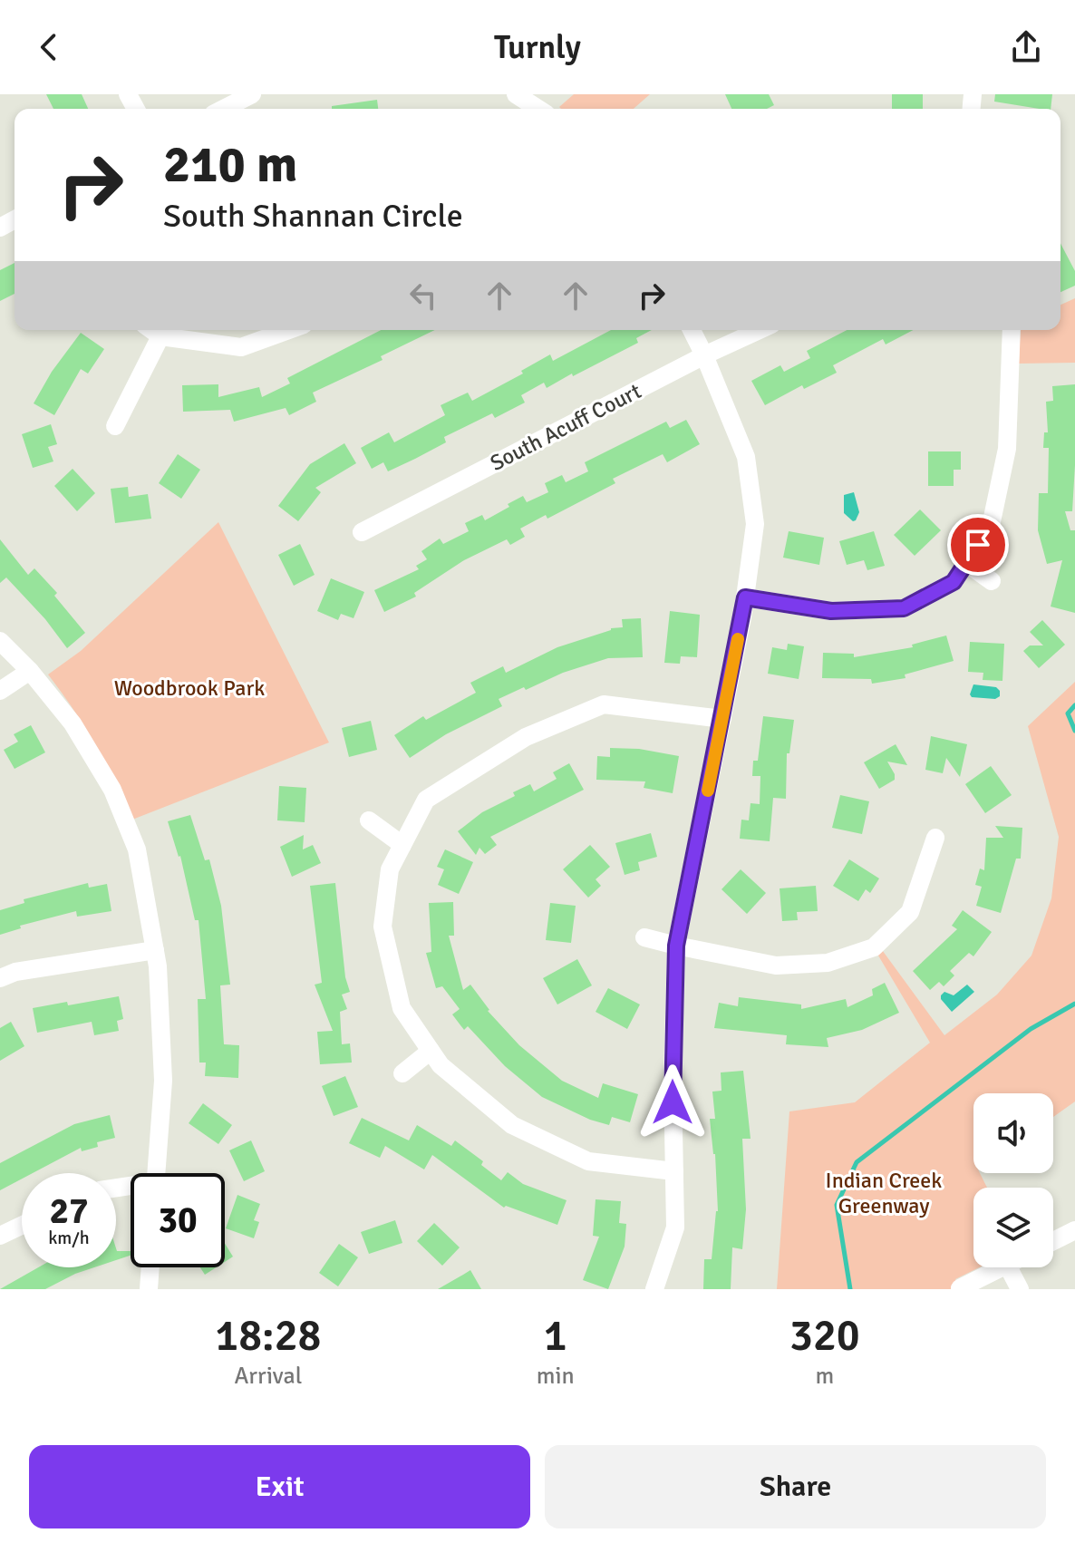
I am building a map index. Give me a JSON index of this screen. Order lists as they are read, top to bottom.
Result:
{
  "streets": {
    "street": ["South Acuff Court"]
  },
  "parks": ["Woodbrook Park", "Indian Creek Greenway"],
  "page": {
    "header": "Turnly",
    "turn": ["210 m", "South Shannan Circle"],
    "speed": "27 km/h",
    "limit": "30",
    "eta": [
      "18:28",
      "Arrival",
      "1",
      "min",
      "320",
      "m"
    ],
    "buttons": ["Exit", "Share"]
  }
}
